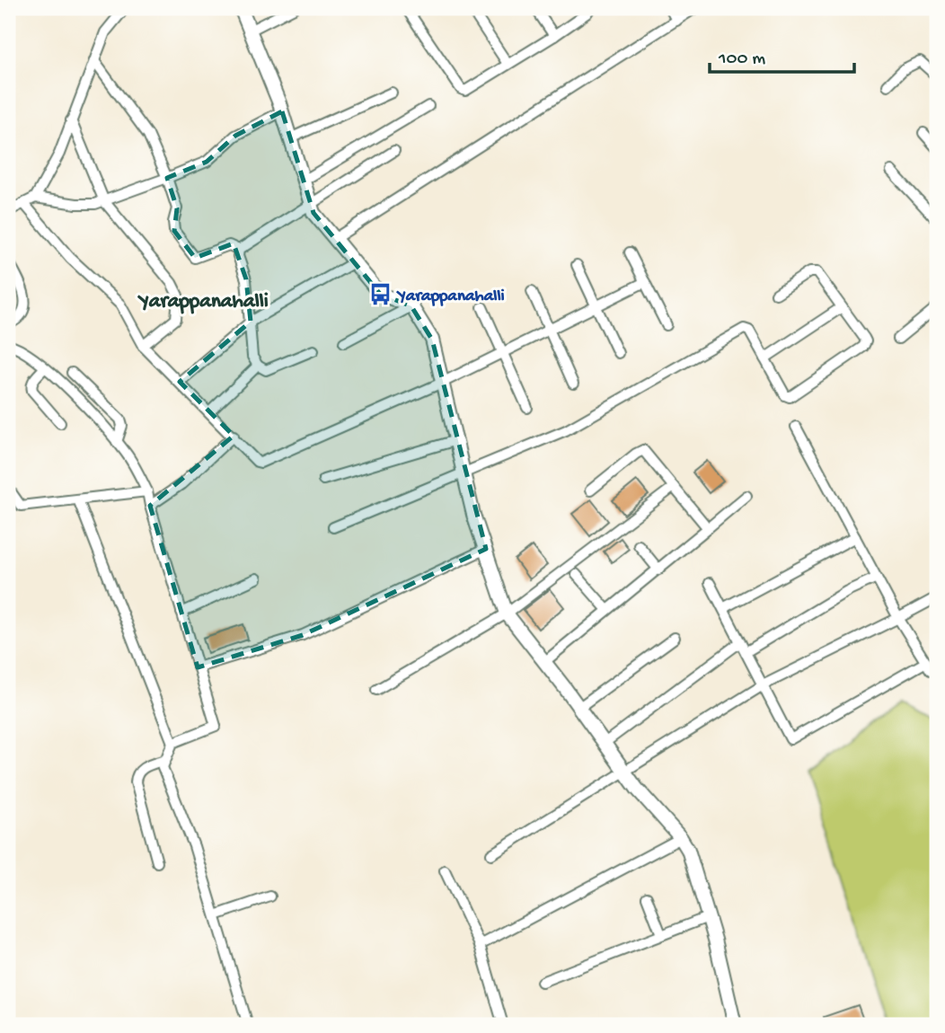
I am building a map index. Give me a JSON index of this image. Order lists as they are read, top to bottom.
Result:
{
  "districts": ["Yarappanahalli"],
  "places": {
    "bus stop": ["Yarappanahalli"]
  },
  "scale_bar": "100 m"
}
